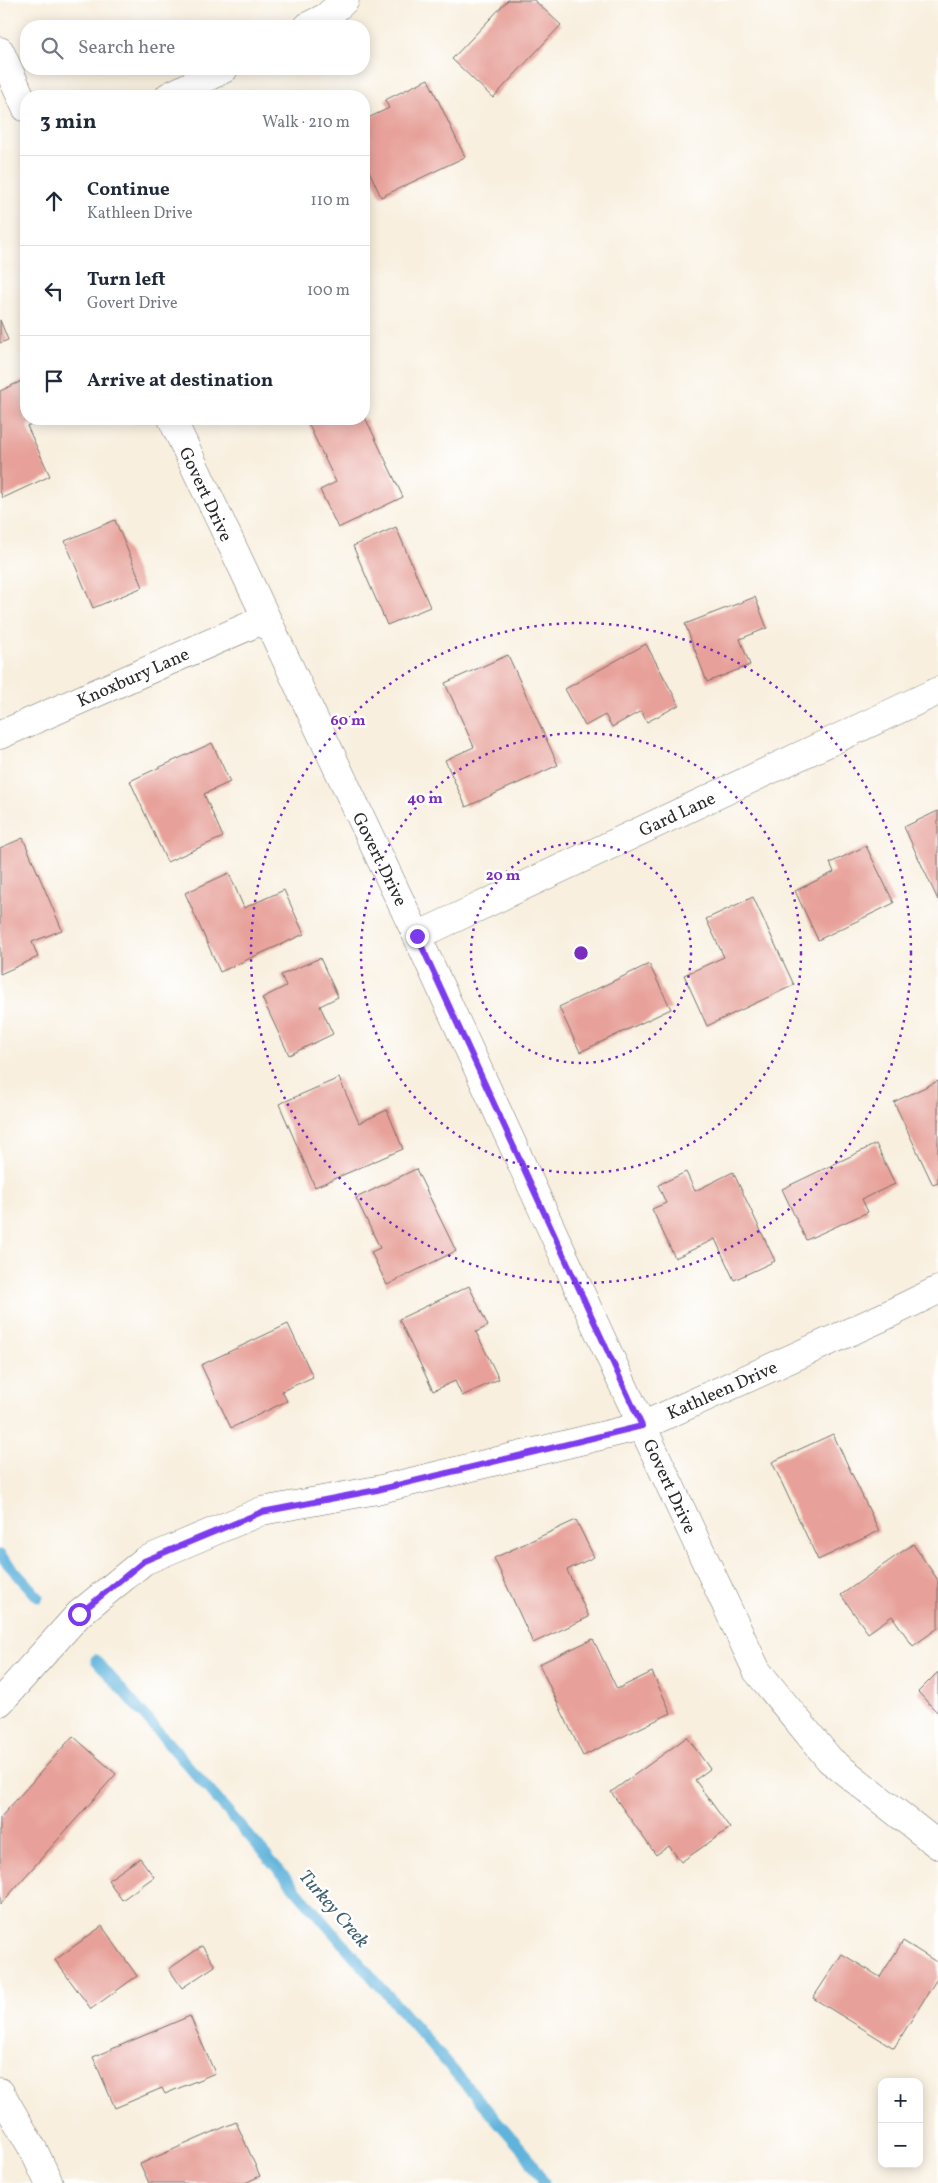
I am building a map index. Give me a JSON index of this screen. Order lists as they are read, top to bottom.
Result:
{
  "streets": {
    "street": [
      "Govert Drive",
      "Knoxbury Lane",
      "Gard Lane",
      "Kathleen Drive"
    ]
  },
  "crossings": [
    ["Govert Drive", "Knoxbury Lane"],
    ["Govert Drive", "Gard Lane"],
    ["Govert Drive", "Kathleen Drive"]
  ],
  "water": ["Turkey Creek"],
  "page": {
    "search": "Search here",
    "heading": ["3 min", "Walk · 210 m"],
    "list": [
      ["Continue", "Kathleen Drive", "110 m"],
      ["Turn left", "Govert Drive", "100 m"],
      "Arrive at destination"
    ],
    "map_buttons": ["+", "−"]
  },
  "rings": ["60 m", "40 m", "20 m"]
}
